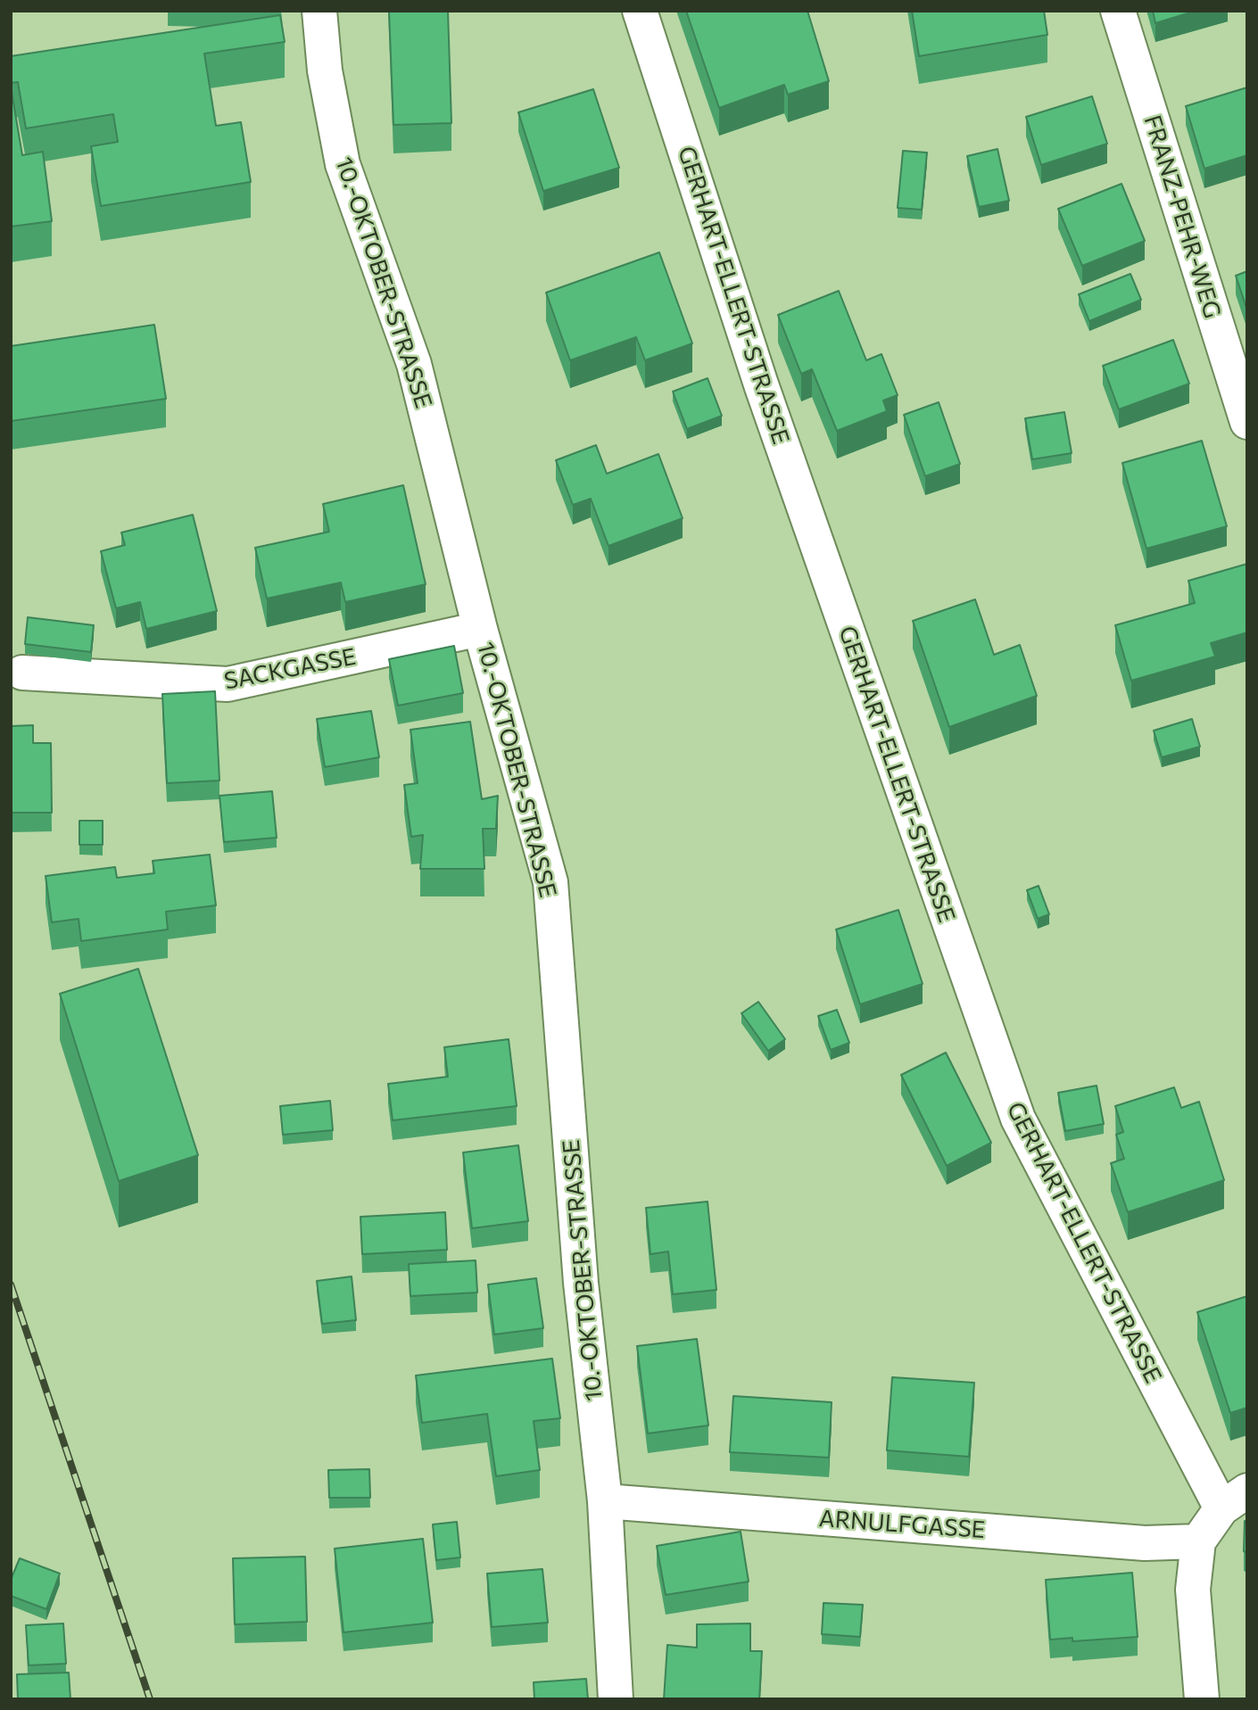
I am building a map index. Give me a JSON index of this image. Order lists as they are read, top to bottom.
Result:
{
  "streets": {
    "street": [
      "FRANZ-PEHR-WEG",
      "10.-OKTOBER-STRASSE",
      "GERHART-ELLERT-STRASSE",
      "SACKGASSE",
      "ARNULFGASSE"
    ]
  },
  "crossings": [
    ["10.-OKTOBER-STRASSE", "SACKGASSE"],
    ["10.-OKTOBER-STRASSE", "ARNULFGASSE"]
  ]
}
